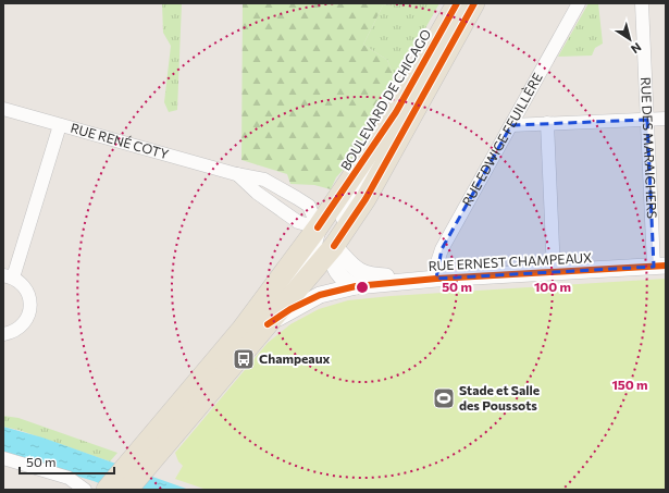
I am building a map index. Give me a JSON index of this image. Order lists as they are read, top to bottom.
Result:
{
  "streets": {
    "main road": ["BOULEVARD DE CHICAGO"],
    "street": [
      "RUE EDWIGE FEUILLÈRE",
      "RUE RENÉ COTY",
      "RUE DES MARAICHERS",
      "RUE ERNEST CHAMPEAUX"
    ]
  },
  "crossings": [
    ["BOULEVARD DE CHICAGO", "RUE RENÉ COTY"],
    ["BOULEVARD DE CHICAGO", "RUE ERNEST CHAMPEAUX"],
    ["RUE EDWIGE FEUILLÈRE", "RUE ERNEST CHAMPEAUX"],
    ["RUE DES MARAICHERS", "RUE ERNEST CHAMPEAUX"]
  ],
  "places": {
    "bus stop": ["Champeaux"],
    "sports": ["Stade et Salle des Poussots"]
  },
  "scale_bar": "50 m",
  "north": "bottom right",
  "rings": ["50 m", "100 m", "150 m"]
}
